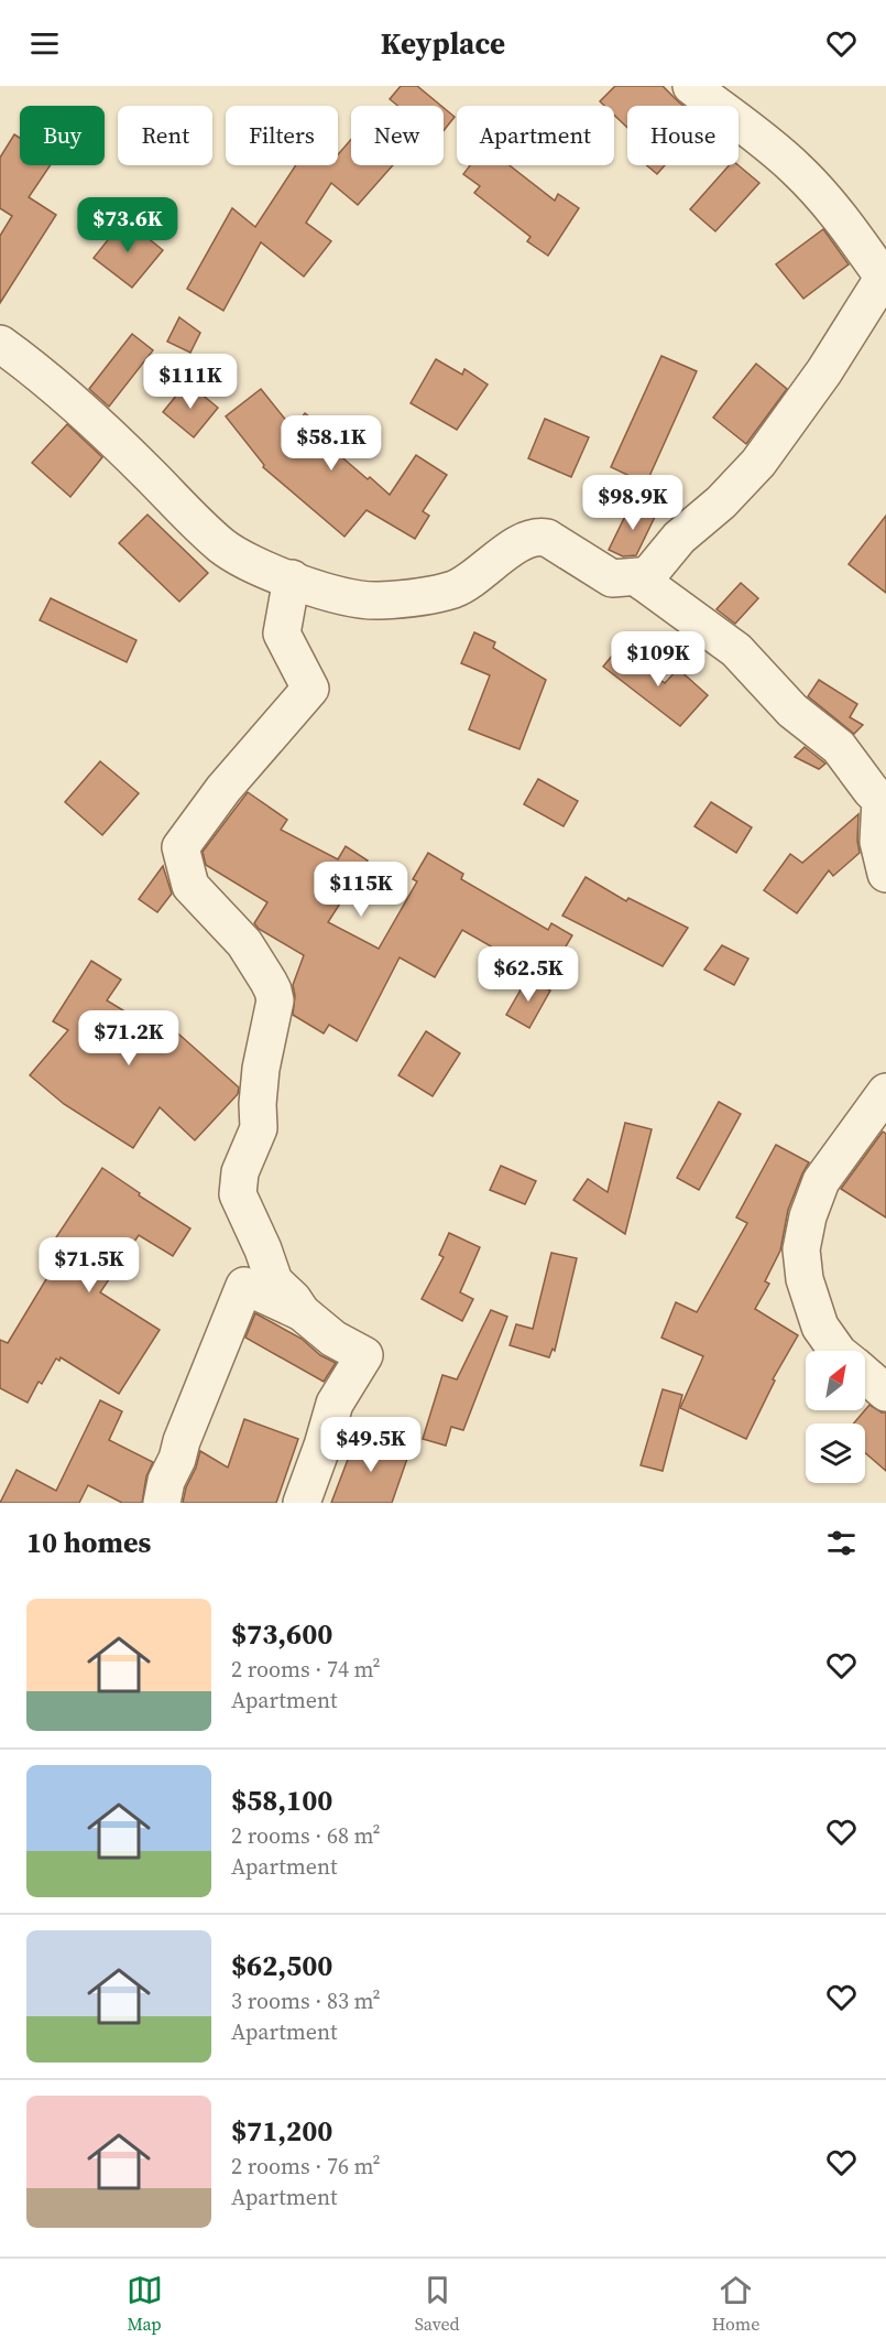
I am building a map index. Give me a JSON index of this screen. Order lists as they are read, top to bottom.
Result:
{
  "north": "top right",
  "page": {
    "header": "Keyplace",
    "chip": [
      "Buy",
      "Rent",
      "Filters",
      "New",
      "Apartment",
      "House"
    ],
    "price": [
      "$73.6K",
      "$111K",
      "$58.1K",
      "$98.9K",
      "$109K",
      "$115K",
      "$62.5K",
      "$71.2K",
      "$71.5K",
      "$49.5K"
    ],
    "heading": "10 homes",
    "list": [
      {
        "name": "$73,600",
        "note": "2 rooms · 74 m² · Apartment"
      },
      {
        "name": "$58,100",
        "note": "2 rooms · 68 m² · Apartment"
      },
      {
        "name": "$62,500",
        "note": "3 rooms · 83 m² · Apartment"
      },
      {
        "name": "$71,200",
        "note": "2 rooms · 76 m² · Apartment"
      }
    ],
    "tabs": ["Map", "Saved", "Home"]
  }
}
